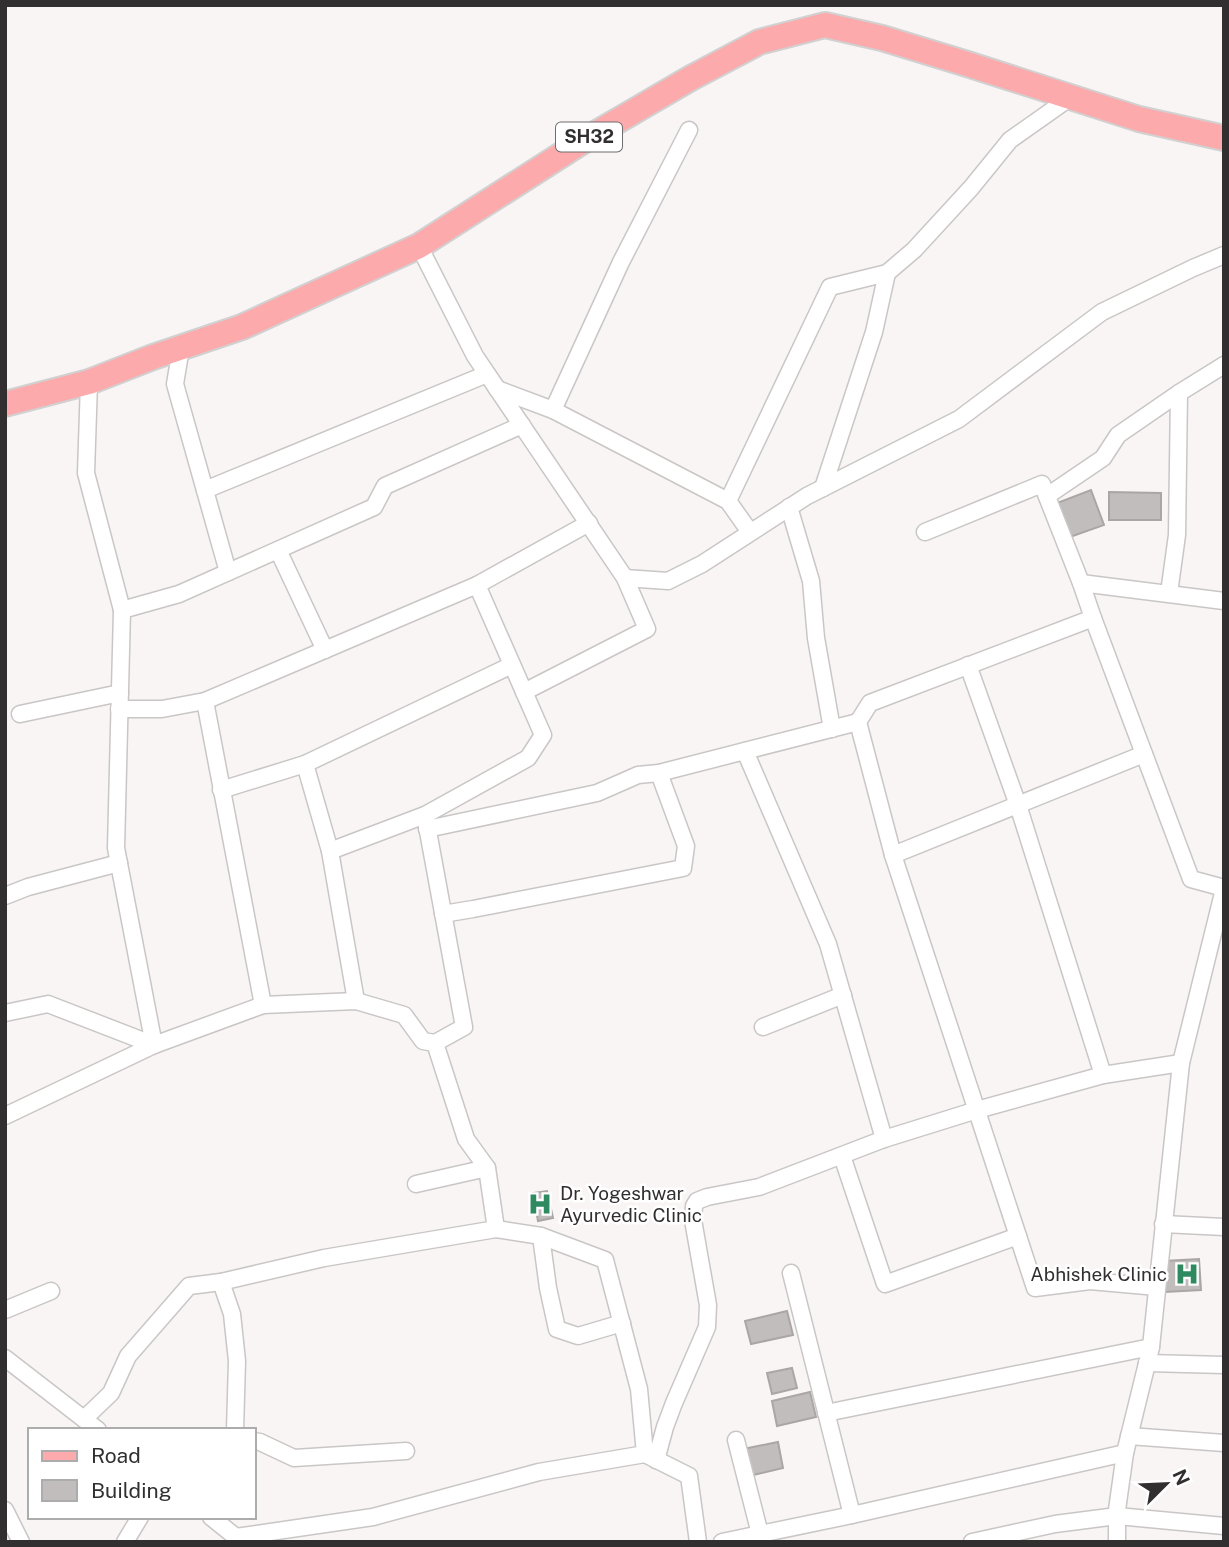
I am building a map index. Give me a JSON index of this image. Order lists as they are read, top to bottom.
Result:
{
  "streets": {
    "main road": ["SH32"]
  },
  "places": {
    "hospital": ["Dr. Yogeshwar Ayurvedic Clinic", "Abhishek Clinic"]
  },
  "legend": ["Road", "Building"],
  "north": "top right"
}
